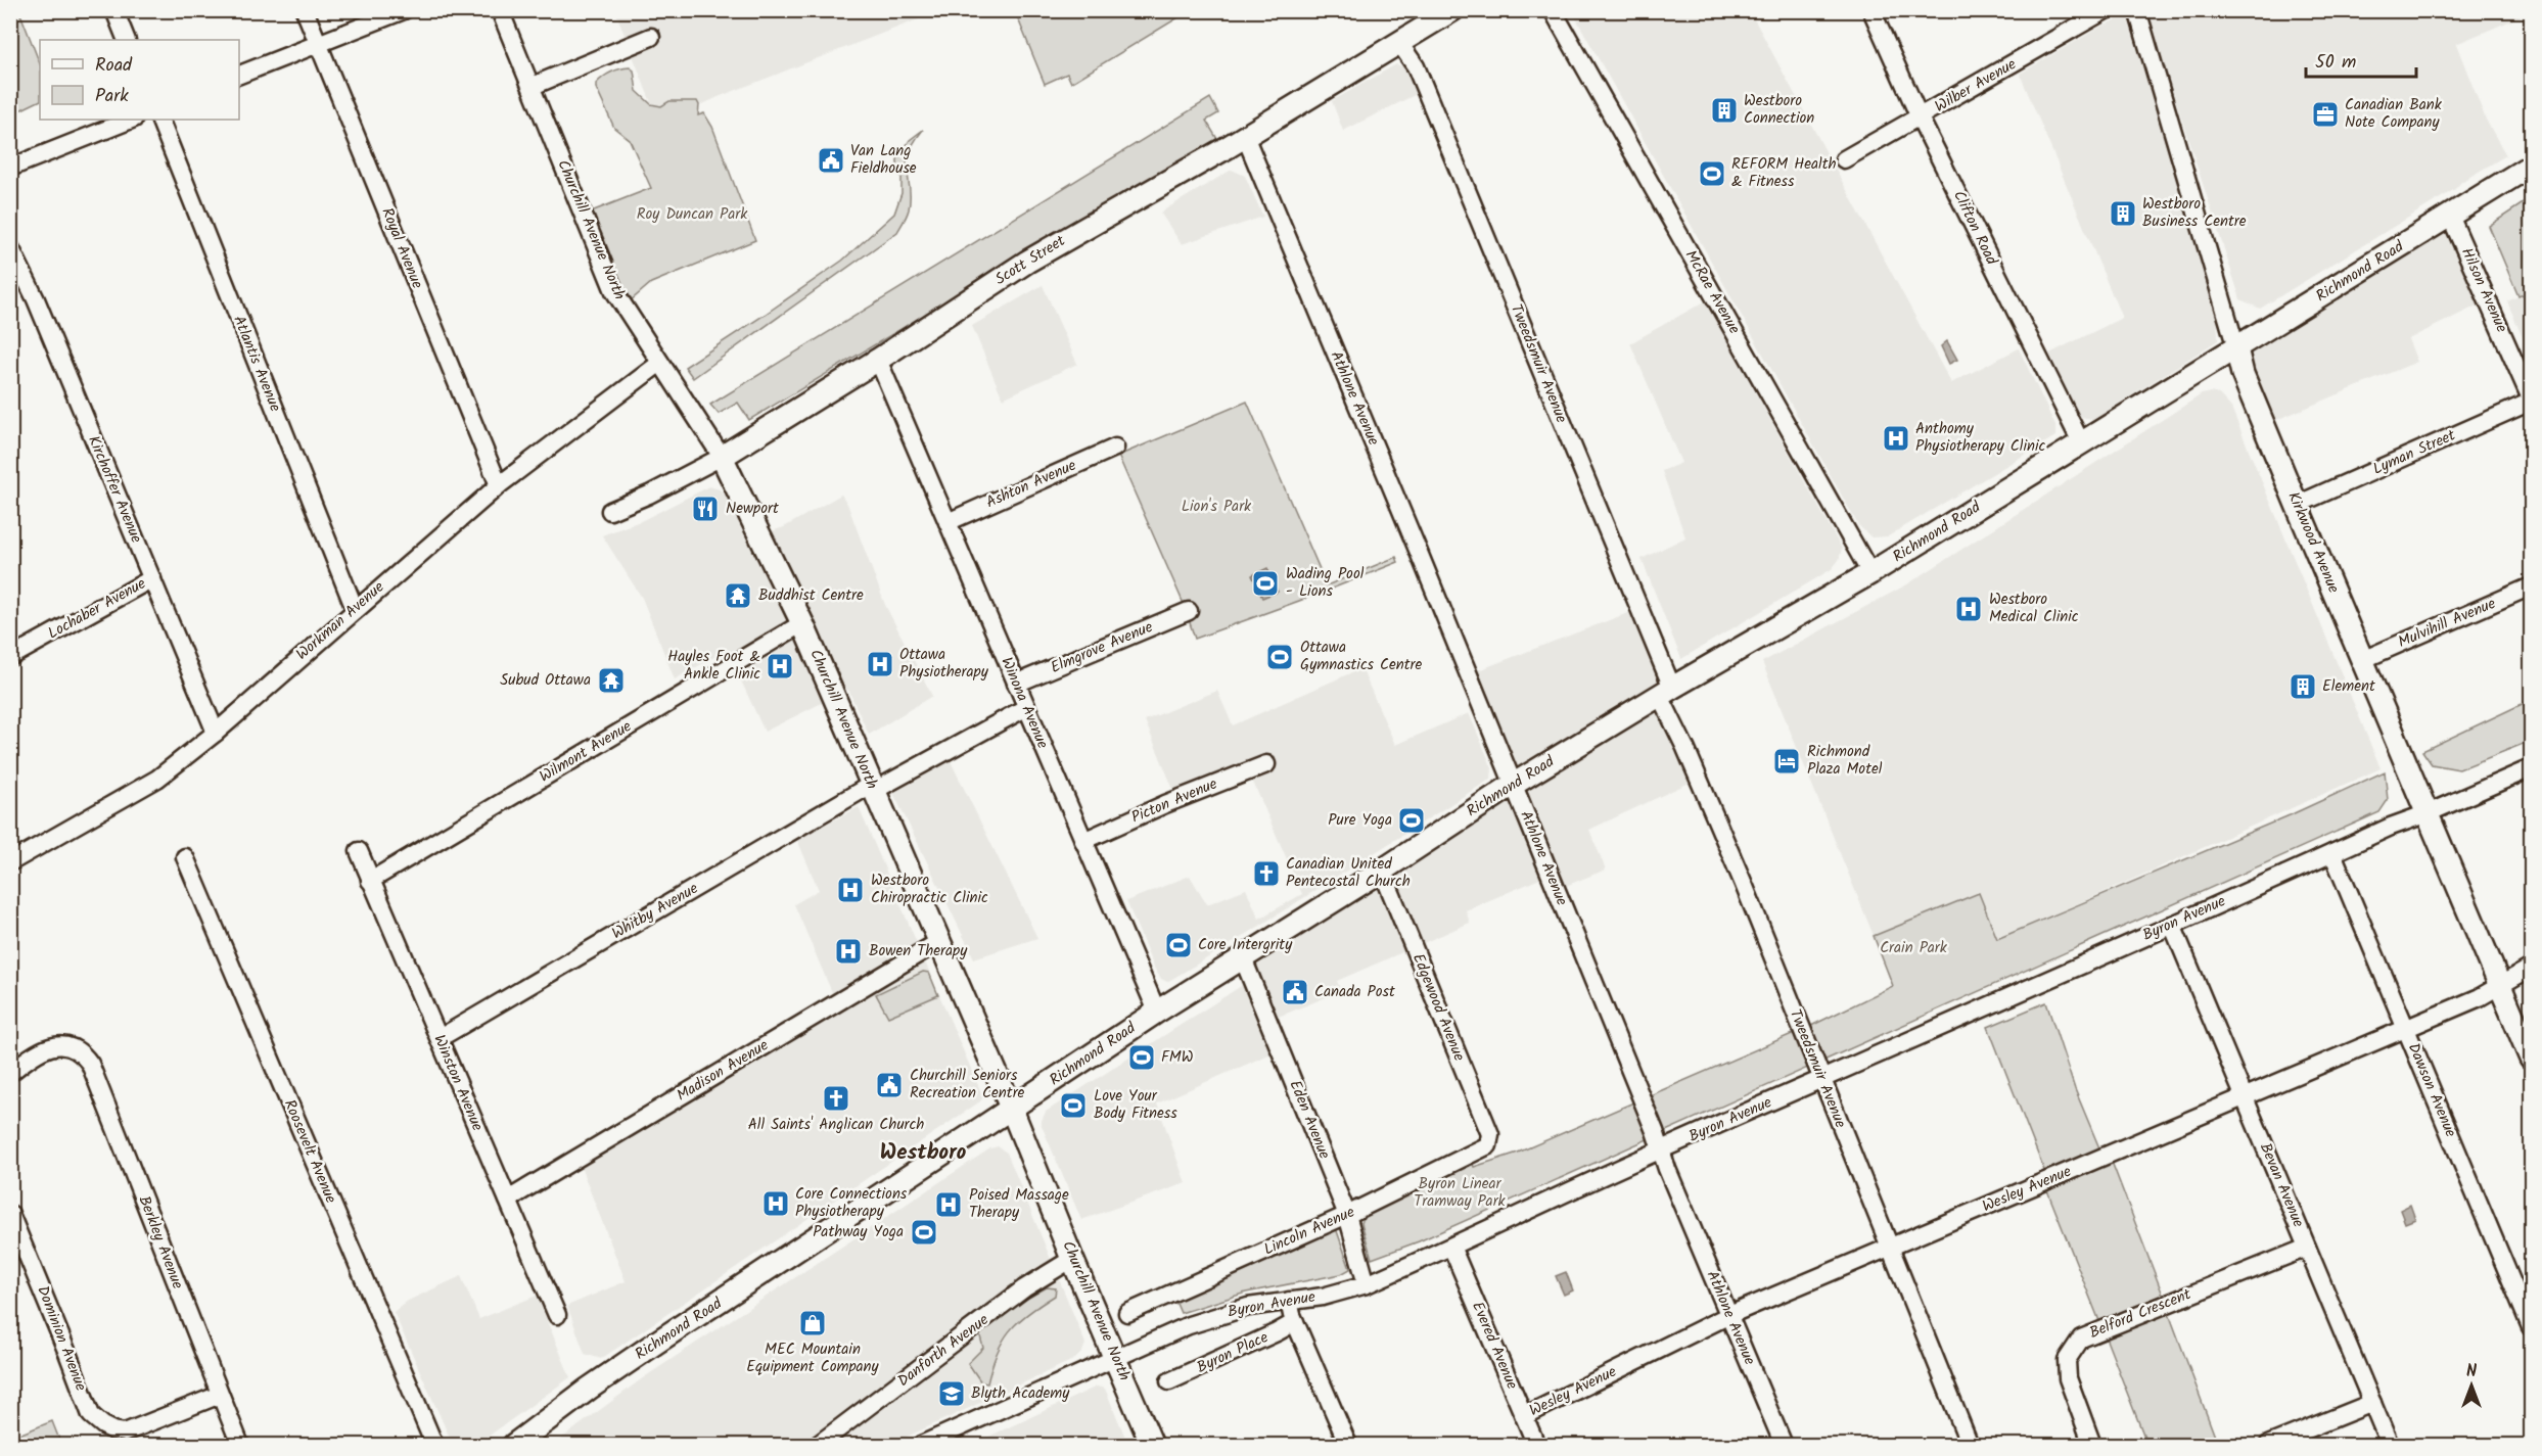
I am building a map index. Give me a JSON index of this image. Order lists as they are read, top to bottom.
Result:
{
  "streets": {
    "main road": [
      "Churchill Avenue North",
      "Scott Street",
      "Richmond Road",
      "Kirkwood Avenue"
    ],
    "street": [
      "Wilber Avenue",
      "Clifton Road",
      "Royal Avenue",
      "Hilson Avenue",
      "McRae Avenue",
      "Atlantis Avenue",
      "Tweedsmuir Avenue",
      "Athlone Avenue",
      "Lyman Street",
      "Ashton Avenue",
      "Kirchoffer Avenue",
      "Lochaber Avenue",
      "Workman Avenue",
      "Mulvihill Avenue",
      "Elmgrove Avenue",
      "Winona Avenue",
      "Wilmont Avenue",
      "Picton Avenue",
      "Whitby Avenue",
      "Byron Avenue",
      "Edgewood Avenue",
      "Madison Avenue",
      "Winston Avenue",
      "Dawson Avenue",
      "Eden Avenue",
      "Roosevelt Avenue",
      "Bevan Avenue",
      "Wesley Avenue",
      "Lincoln Avenue",
      "Berkley Avenue",
      "Belford Crescent",
      "Dominion Avenue",
      "Evered Avenue",
      "Danforth Avenue",
      "Byron Place"
    ]
  },
  "crossings": [
    ["Wilber Avenue", "Clifton Road"],
    ["Clifton Road", "Richmond Road"],
    ["Churchill Avenue North", "Scott Street"],
    ["Churchill Avenue North", "Richmond Road"],
    ["Churchill Avenue North", "Workman Avenue"],
    ["Churchill Avenue North", "Wilmont Avenue"],
    ["Churchill Avenue North", "Whitby Avenue"],
    ["Churchill Avenue North", "Byron Avenue"],
    ["Churchill Avenue North", "Madison Avenue"],
    ["Churchill Avenue North", "Danforth Avenue"],
    ["Royal Avenue", "Workman Avenue"],
    ["Scott Street", "Tweedsmuir Avenue"],
    ["Scott Street", "Athlone Avenue"],
    ["Scott Street", "Winona Avenue"],
    ["Richmond Road", "Hilson Avenue"],
    ["Richmond Road", "McRae Avenue"],
    ["Richmond Road", "Tweedsmuir Avenue"],
    ["Richmond Road", "Athlone Avenue"],
    ["Richmond Road", "Kirkwood Avenue"],
    ["Richmond Road", "Winona Avenue"],
    ["Richmond Road", "Edgewood Avenue"],
    ["Richmond Road", "Eden Avenue"],
    ["Hilson Avenue", "Lyman Street"],
    ["Atlantis Avenue", "Workman Avenue"],
    ["Tweedsmuir Avenue", "Byron Avenue"],
    ["Tweedsmuir Avenue", "Wesley Avenue"],
    ["Athlone Avenue", "Byron Avenue"],
    ["Athlone Avenue", "Wesley Avenue"],
    ["Lyman Street", "Kirkwood Avenue"],
    ["Ashton Avenue", "Winona Avenue"],
    ["Kirchoffer Avenue", "Lochaber Avenue"],
    ["Kirchoffer Avenue", "Workman Avenue"],
    ["Kirkwood Avenue", "Mulvihill Avenue"],
    ["Kirkwood Avenue", "Byron Avenue"],
    ["Kirkwood Avenue", "Wesley Avenue"],
    ["Elmgrove Avenue", "Winona Avenue"],
    ["Winona Avenue", "Picton Avenue"],
    ["Winona Avenue", "Whitby Avenue"],
    ["Wilmont Avenue", "Winston Avenue"],
    ["Whitby Avenue", "Winston Avenue"],
    ["Byron Avenue", "Dawson Avenue"],
    ["Byron Avenue", "Eden Avenue"],
    ["Byron Avenue", "Bevan Avenue"],
    ["Byron Avenue", "Evered Avenue"],
    ["Edgewood Avenue", "Lincoln Avenue"],
    ["Madison Avenue", "Winston Avenue"],
    ["Dawson Avenue", "Wesley Avenue"],
    ["Eden Avenue", "Lincoln Avenue"],
    ["Bevan Avenue", "Wesley Avenue"],
    ["Bevan Avenue", "Belford Crescent"],
    ["Wesley Avenue", "Evered Avenue"],
    ["Berkley Avenue", "Dominion Avenue"]
  ],
  "districts": ["Westboro"],
  "parks": [
    "Roy Duncan Park",
    "Lion's Park",
    "Crain Park",
    "Byron Linear Tramway Park"
  ],
  "places": {
    "building": ["Westboro Connection", "Westboro Business Centre", "Element"],
    "office": ["Canadian Bank Note Company"],
    "public building": ["Van Lang Fieldhouse", "Canada Post", "Churchill Seniors Recreation Centre"],
    "sports": [
      "REFORM Health & Fitness",
      "Wading Pool - Lions",
      "Ottawa Gymnastics Centre",
      "Pure Yoga",
      "Core Intergrity",
      "FMW",
      "Love Your Body Fitness",
      "Pathway Yoga"
    ],
    "hospital": [
      "Anthomy Physiotherapy Clinic",
      "Westboro Medical Clinic",
      "Ottawa Physiotherapy",
      "Hayles Foot & Ankle Clinic",
      "Westboro Chiropractic Clinic",
      "Bowen Therapy",
      "Core Connections Physiotherapy",
      "Poised Massage Therapy"
    ],
    "restaurant": ["Newport"],
    "temple": ["Buddhist Centre", "Subud Ottawa"],
    "hotel": ["Richmond Plaza Motel"],
    "church": ["Canadian United Pentecostal Church", "All Saints' Anglican Church"],
    "shop": ["MEC Mountain Equipment Company"],
    "school or university": ["Blyth Academy"]
  },
  "legend": ["Road", "Park"],
  "scale_bar": "50 m",
  "north": "top"
}
